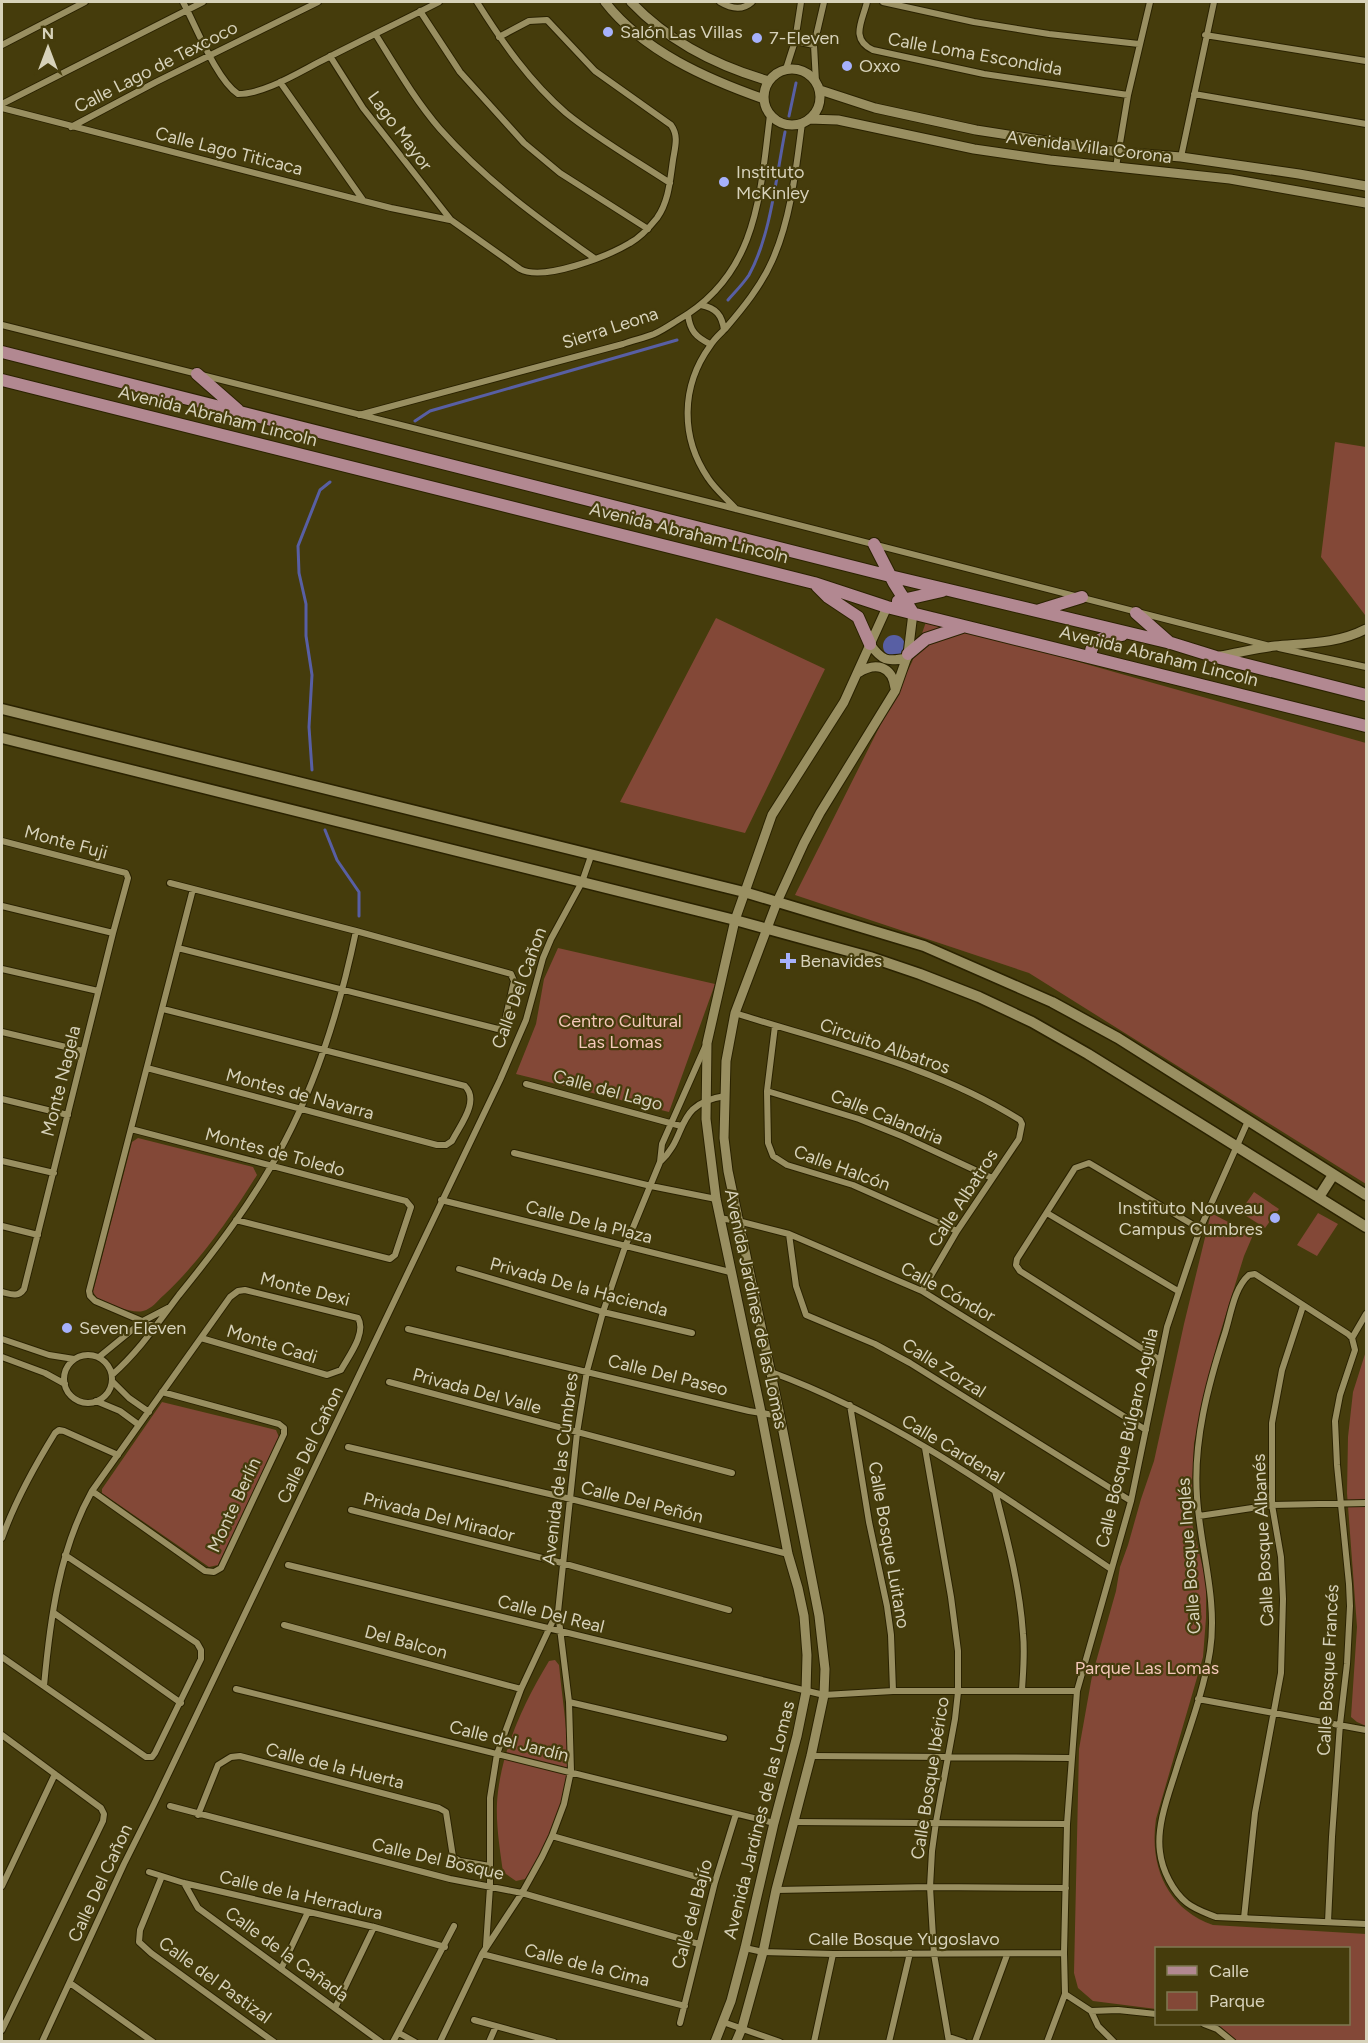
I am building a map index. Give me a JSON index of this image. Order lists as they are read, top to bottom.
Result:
{
  "streets": {
    "main road": ["Avenida Abraham Lincoln"],
    "street": [
      "Calle Loma Escondida",
      "Calle Lago de Texcoco",
      "Lago Mayor",
      "Avenida Villa Corona",
      "Calle Lago Titicaca",
      "Sierra Leona",
      "Monte Fuji",
      "Calle Del Cañon",
      "Circuito Albatros",
      "Monte Nagela",
      "Calle del Lago",
      "Montes de Navarra",
      "Calle Calandria",
      "Montes de Toledo",
      "Calle Halcón",
      "Calle Albatros",
      "Calle De la Plaza",
      "Privada De la Hacienda",
      "Monte Dexi",
      "Calle Cóndor",
      "Avenida Jardines de las Lomas",
      "Monte Cadi",
      "Calle Zorzal",
      "Calle Del Paseo",
      "Privada Del Valle",
      "Calle Bosque Búlgaro Aguila",
      "Calle Cardenal",
      "Avenida de las Cumbres",
      "Calle Del Peñón",
      "Monte Berlín",
      "Privada Del Mirador",
      "Calle Bosque Albanés",
      "Calle Bosque Luitano",
      "Calle Bosque Inglés",
      "Calle Del Real",
      "Del Balcon",
      "Calle Bosque Francés",
      "Calle del Jardín",
      "Calle de la Huerta",
      "Calle Bosque Ibérico",
      "Calle Del Bosque",
      "Calle de la Herradura",
      "Calle del Bajío",
      "Calle Bosque Yugoslavo",
      "Calle de la Cañada",
      "Calle de la Cima",
      "Calle del Pastizal"
    ]
  },
  "crossings": [
    ["Calle Lago de Texcoco", "Calle Lago Titicaca"],
    ["Lago Mayor", "Calle Lago Titicaca"],
    ["Avenida Villa Corona", "Sierra Leona"],
    ["Avenida Abraham Lincoln", "Avenida Jardines de las Lomas"],
    ["Monte Fuji", "Monte Nagela"],
    ["Calle Del Cañon", "Calle De la Plaza"],
    ["Circuito Albatros", "Calle Halcón"],
    ["Circuito Albatros", "Calle Albatros"],
    ["Circuito Albatros", "Avenida Jardines de las Lomas"],
    ["Calle del Lago", "Avenida de las Cumbres"],
    ["Calle Calandria", "Calle Halcón"],
    ["Calle Calandria", "Calle Albatros"],
    ["Calle Halcón", "Calle Albatros"],
    ["Calle Albatros", "Calle Cóndor"],
    ["Calle De la Plaza", "Avenida Jardines de las Lomas"],
    ["Calle De la Plaza", "Avenida de las Cumbres"],
    ["Privada De la Hacienda", "Avenida de las Cumbres"],
    ["Monte Dexi", "Monte Cadi"],
    ["Calle Cóndor", "Avenida Jardines de las Lomas"],
    ["Calle Cóndor", "Calle Zorzal"],
    ["Calle Cóndor", "Calle Bosque Búlgaro Aguila"],
    ["Avenida Jardines de las Lomas", "Calle Del Paseo"],
    ["Avenida Jardines de las Lomas", "Calle Cardenal"],
    ["Avenida Jardines de las Lomas", "Avenida de las Cumbres"],
    ["Avenida Jardines de las Lomas", "Calle Del Peñón"],
    ["Avenida Jardines de las Lomas", "Calle Del Real"],
    ["Avenida Jardines de las Lomas", "Calle del Jardín"],
    ["Avenida Jardines de las Lomas", "Calle Bosque Yugoslavo"],
    ["Calle Zorzal", "Calle Bosque Búlgaro Aguila"],
    ["Calle Del Paseo", "Avenida de las Cumbres"],
    ["Privada Del Valle", "Avenida de las Cumbres"],
    ["Calle Bosque Búlgaro Aguila", "Calle Cardenal"],
    ["Calle Bosque Búlgaro Aguila", "Calle Del Real"],
    ["Calle Bosque Búlgaro Aguila", "Calle Bosque Yugoslavo"],
    ["Calle Cardenal", "Calle Bosque Luitano"],
    ["Calle Cardenal", "Calle Bosque Ibérico"],
    ["Avenida de las Cumbres", "Calle Del Peñón"],
    ["Avenida de las Cumbres", "Privada Del Mirador"],
    ["Avenida de las Cumbres", "Calle Del Real"],
    ["Avenida de las Cumbres", "Del Balcon"],
    ["Avenida de las Cumbres", "Calle del Jardín"],
    ["Avenida de las Cumbres", "Calle de la Huerta"],
    ["Avenida de las Cumbres", "Calle Del Bosque"],
    ["Avenida de las Cumbres", "Calle de la Cima"],
    ["Calle Bosque Albanés", "Calle Bosque Inglés"],
    ["Calle Bosque Luitano", "Calle Del Real"],
    ["Calle Bosque Inglés", "Calle Bosque Francés"],
    ["Calle Del Real", "Calle Bosque Ibérico"],
    ["Calle del Jardín", "Calle del Bajío"],
    ["Calle de la Huerta", "Calle Del Bosque"],
    ["Calle Bosque Ibérico", "Calle Bosque Yugoslavo"],
    ["Calle Del Bosque", "Calle del Bajío"],
    ["Calle de la Herradura", "Calle de la Cañada"],
    ["Calle de la Herradura", "Calle del Pastizal"],
    ["Calle del Bajío", "Calle de la Cima"]
  ],
  "parks": ["Centro Cultural Las Lomas", "Parque Las Lomas"],
  "places": {
    "other": [
      "Salón Las Villas",
      "7-Eleven",
      "Oxxo",
      "Instituto McKinley",
      "Instituto Nouveau Campus Cumbres",
      "Seven Eleven"
    ],
    "health": ["Benavides"]
  },
  "legend": ["Calle", "Parque"],
  "north": "top"
}
